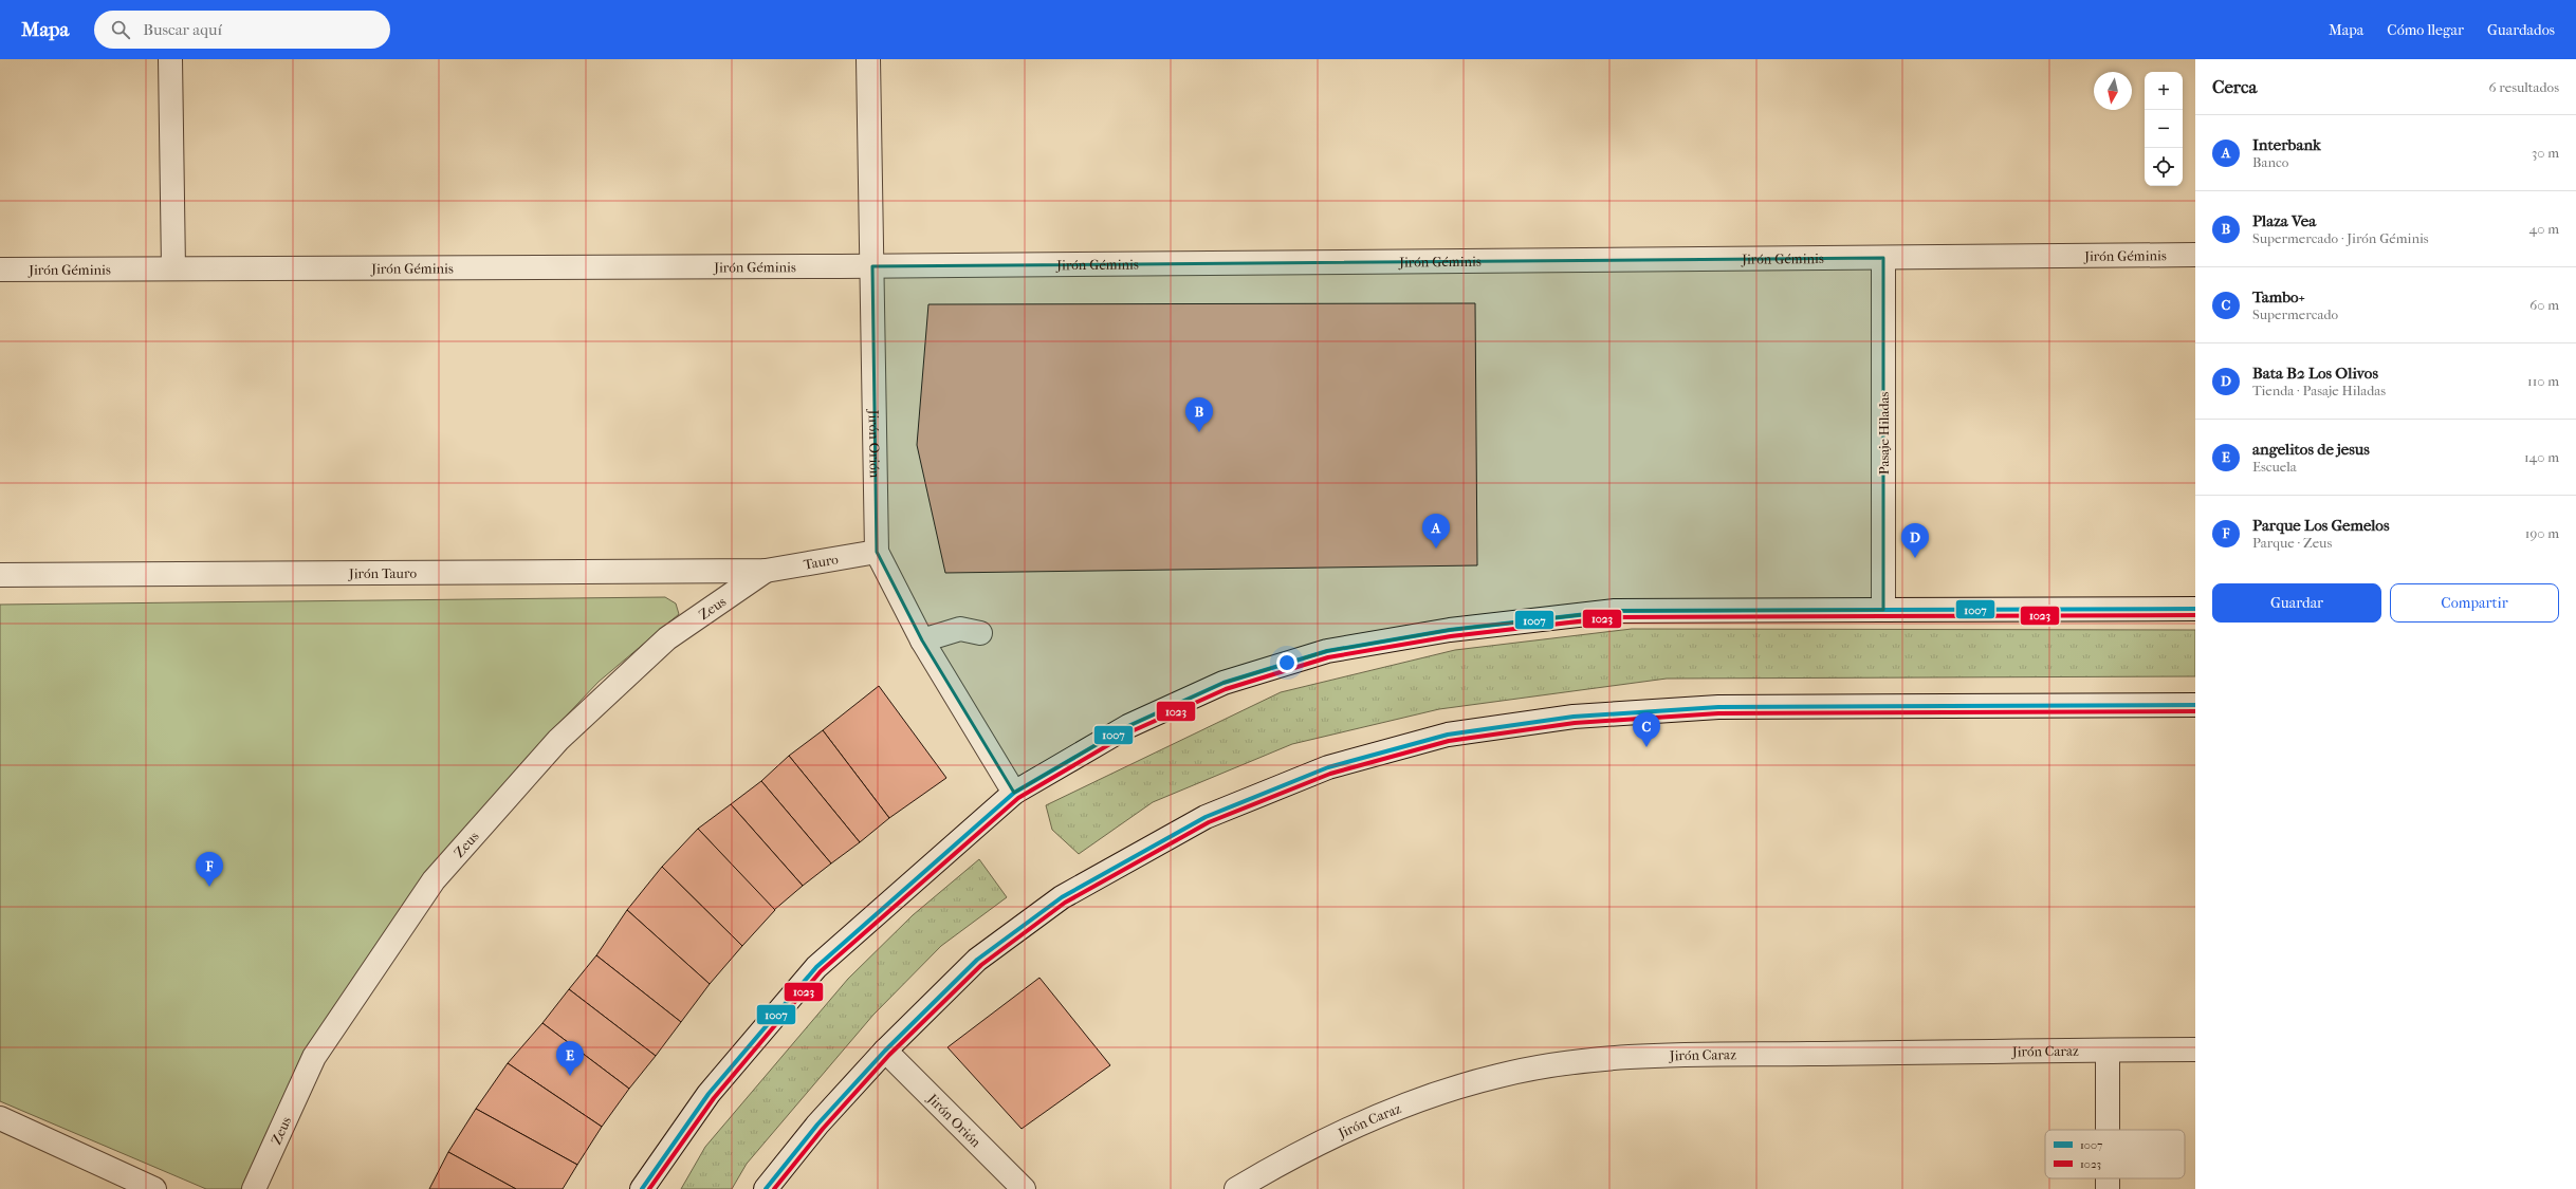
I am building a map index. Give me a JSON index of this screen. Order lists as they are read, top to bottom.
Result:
{
  "streets": {
    "street": [
      "Jirón Géminis",
      "Pasaje Hiladas",
      "Jirón Orión",
      "Tauro",
      "Jirón Tauro",
      "Zeus",
      "Jirón Caraz"
    ]
  },
  "crossings": [
    ["Jirón Géminis", "Pasaje Hiladas"],
    ["Jirón Géminis", "Jirón Orión"],
    ["Jirón Orión", "Tauro"],
    ["Tauro", "Jirón Tauro"],
    ["Tauro", "Zeus"],
    ["Jirón Tauro", "Zeus"]
  ],
  "lines": ["transit line 1007", "transit line 1023"],
  "legend": ["1007", "1023"],
  "north": "bottom",
  "page": {
    "header": "Mapa",
    "search": "Buscar aquí",
    "nav": ["Mapa", "Cómo llegar", "Guardados"],
    "heading": ["Cerca", "6 resultados"],
    "map_buttons": ["+", "−"],
    "list": [
      {
        "mark": "A",
        "name": "Interbank",
        "note": "Banco",
        "value": "30 m"
      },
      {
        "mark": "B",
        "name": "Plaza Vea",
        "note": "Supermercado · Jirón Géminis",
        "value": "40 m"
      },
      {
        "mark": "C",
        "name": "Tambo+",
        "note": "Supermercado",
        "value": "60 m"
      },
      {
        "mark": "D",
        "name": "Bata B2 Los Olivos",
        "note": "Tienda · Pasaje Hiladas",
        "value": "110 m"
      },
      {
        "mark": "E",
        "name": "angelitos de jesus",
        "note": "Escuela",
        "value": "140 m"
      },
      {
        "mark": "F",
        "name": "Parque Los Gemelos",
        "note": "Parque · Zeus",
        "value": "190 m"
      }
    ],
    "pins": [
      "B",
      "A",
      "D",
      "C",
      "F",
      "E"
    ],
    "buttons": ["Guardar", "Compartir"]
  }
}
